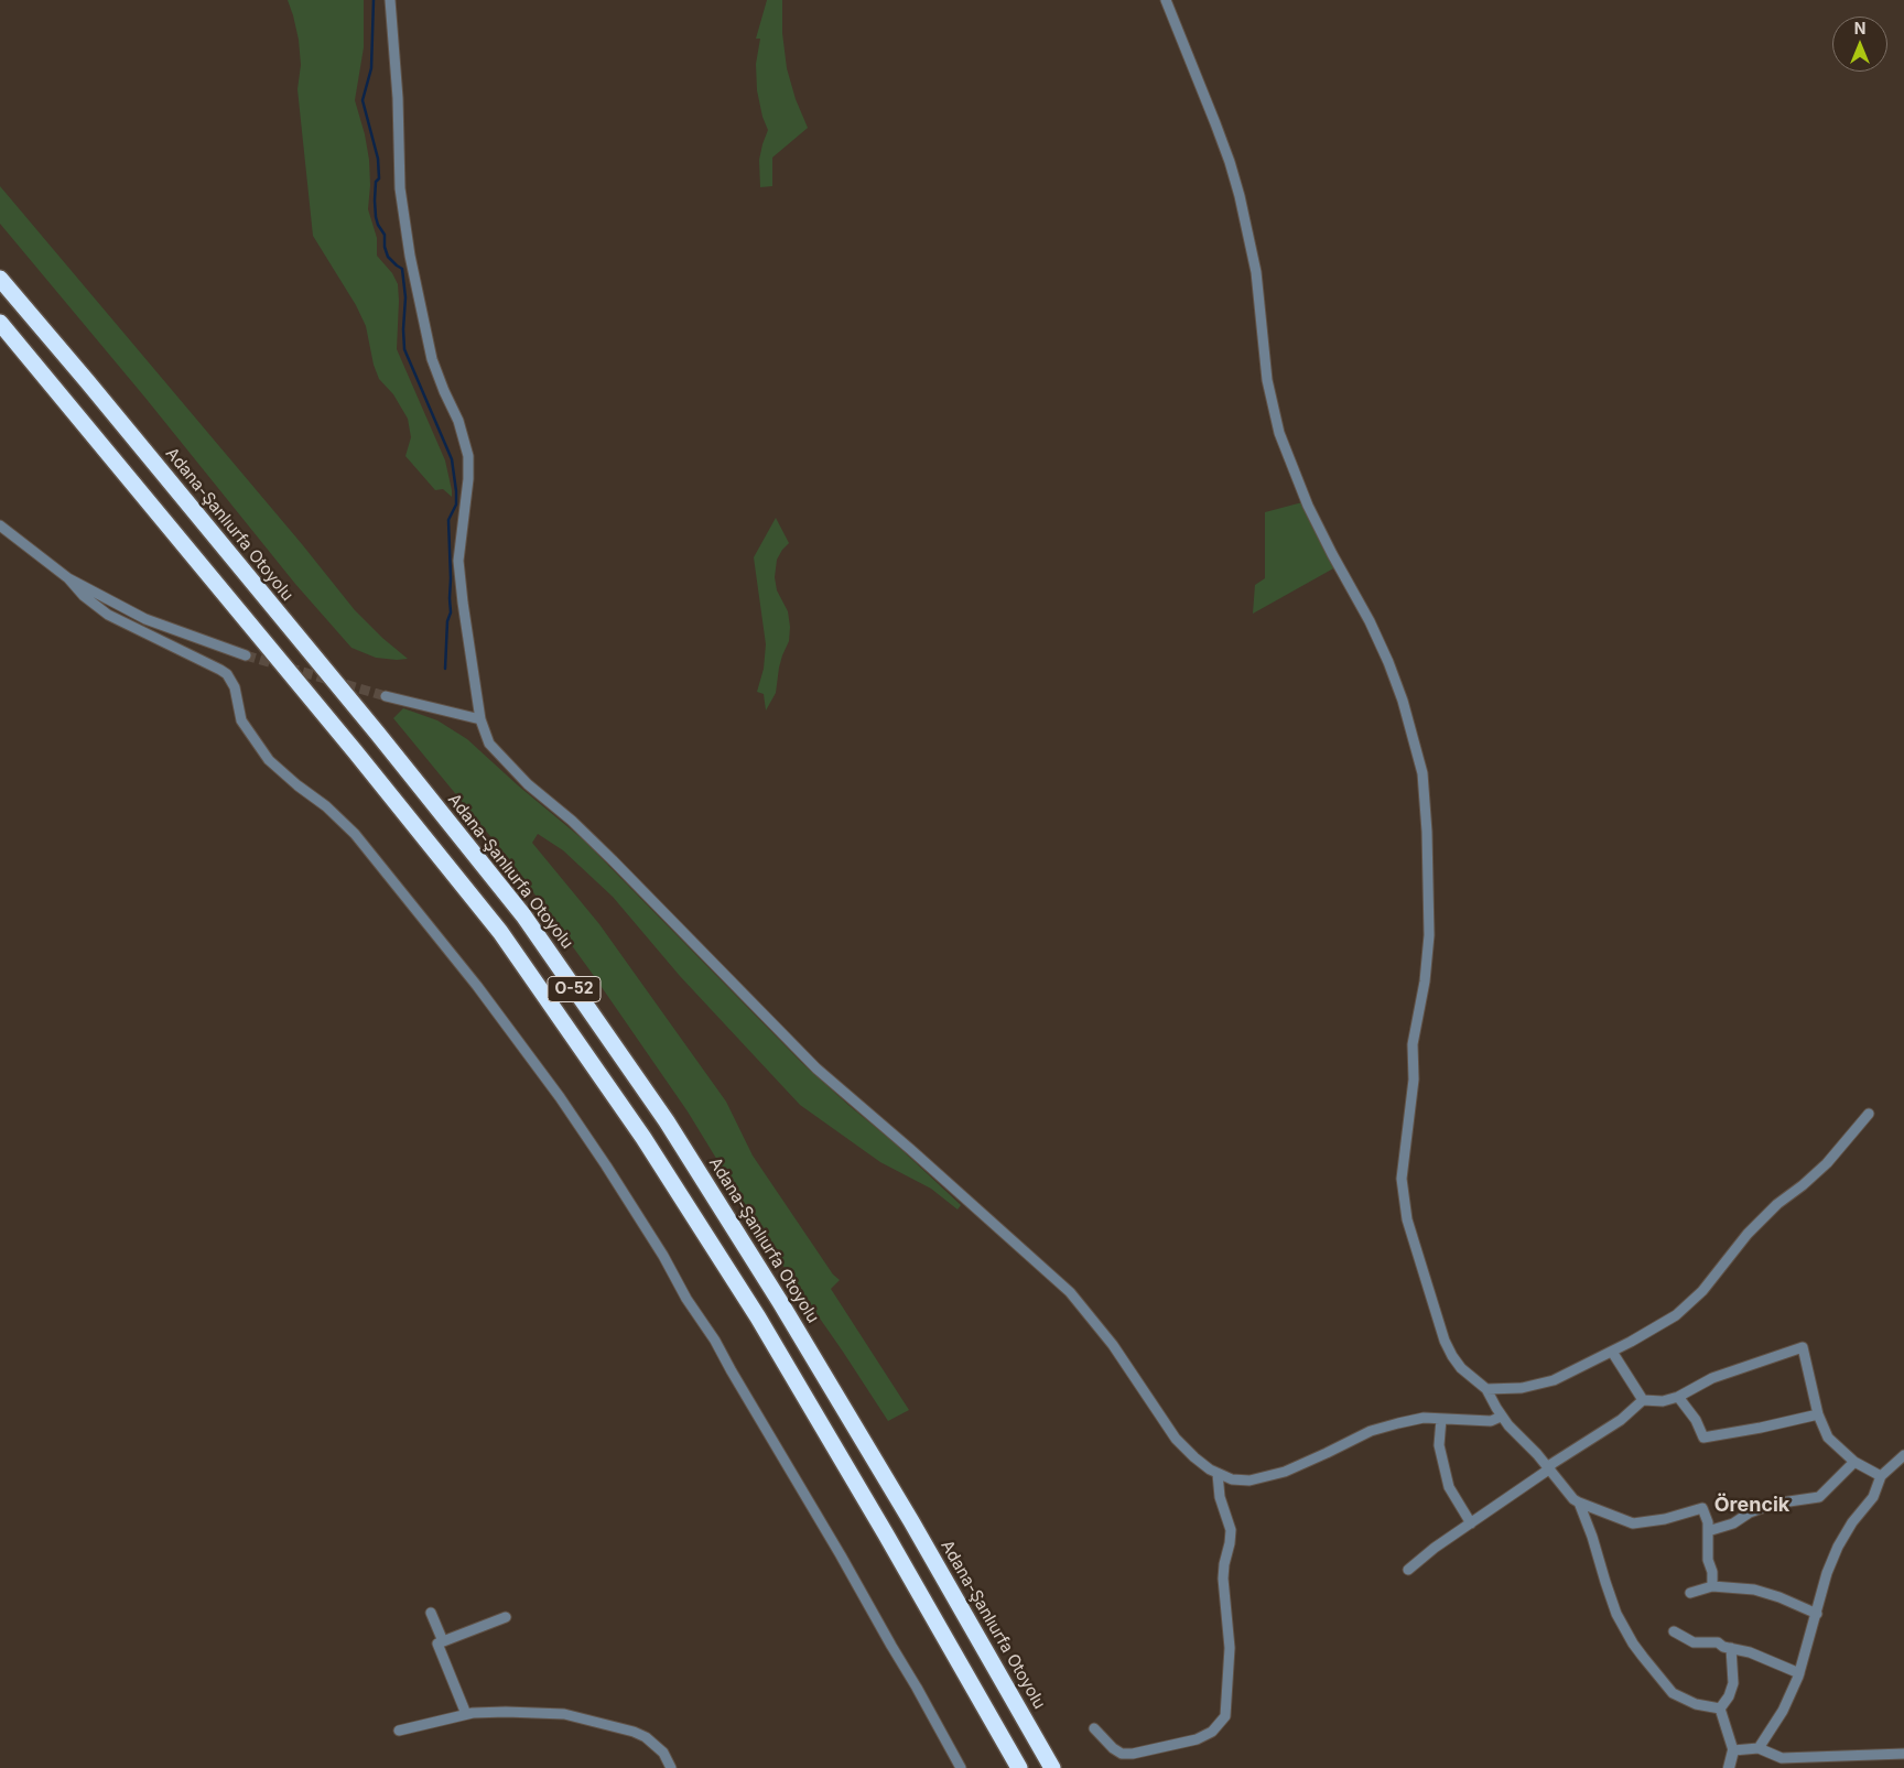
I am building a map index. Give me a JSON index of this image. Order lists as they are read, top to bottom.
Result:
{
  "streets": {
    "highway": ["Adana-Şanlıurfa Otoyolu", "O-52"]
  },
  "districts": ["Örencik"],
  "north": "top"
}
